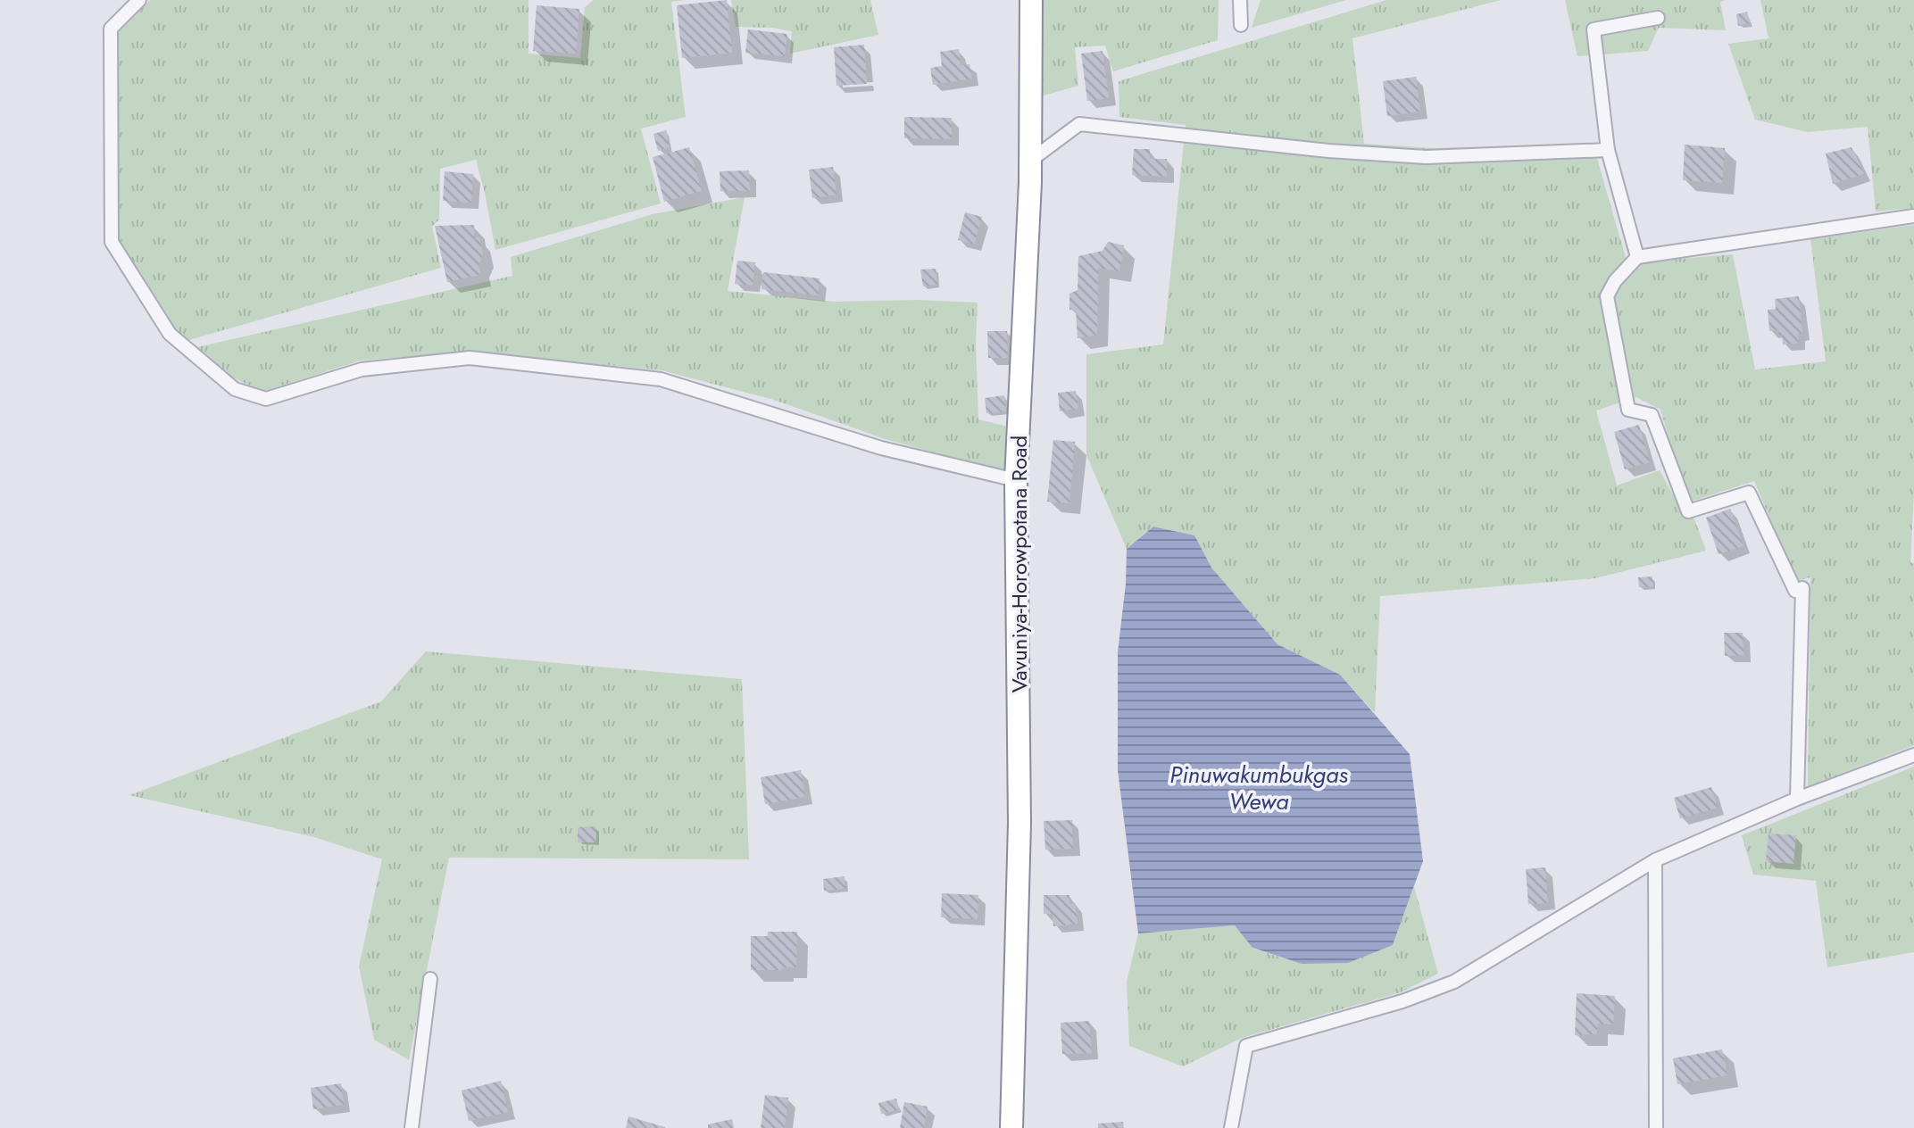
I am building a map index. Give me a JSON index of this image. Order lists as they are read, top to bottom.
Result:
{
  "streets": {
    "highway": ["Vavuniya-Horowpotana Road"]
  },
  "water": ["Pinuwakumbukgas Wewa"]
}
